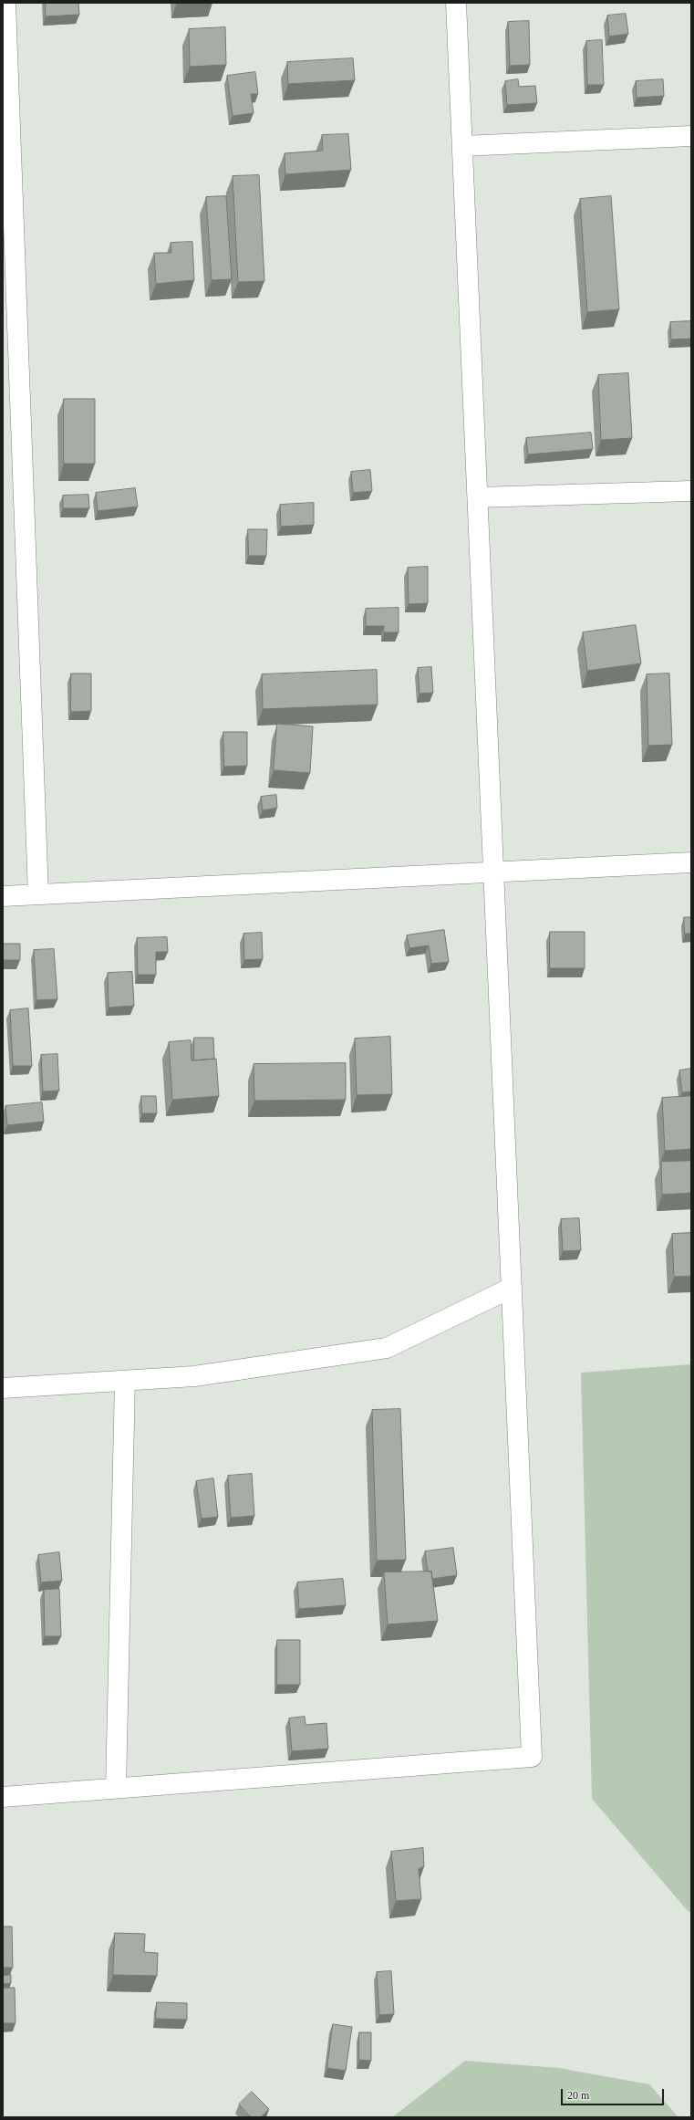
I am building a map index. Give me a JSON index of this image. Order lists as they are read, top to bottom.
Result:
{
  "scale_bar": "20 m"
}
